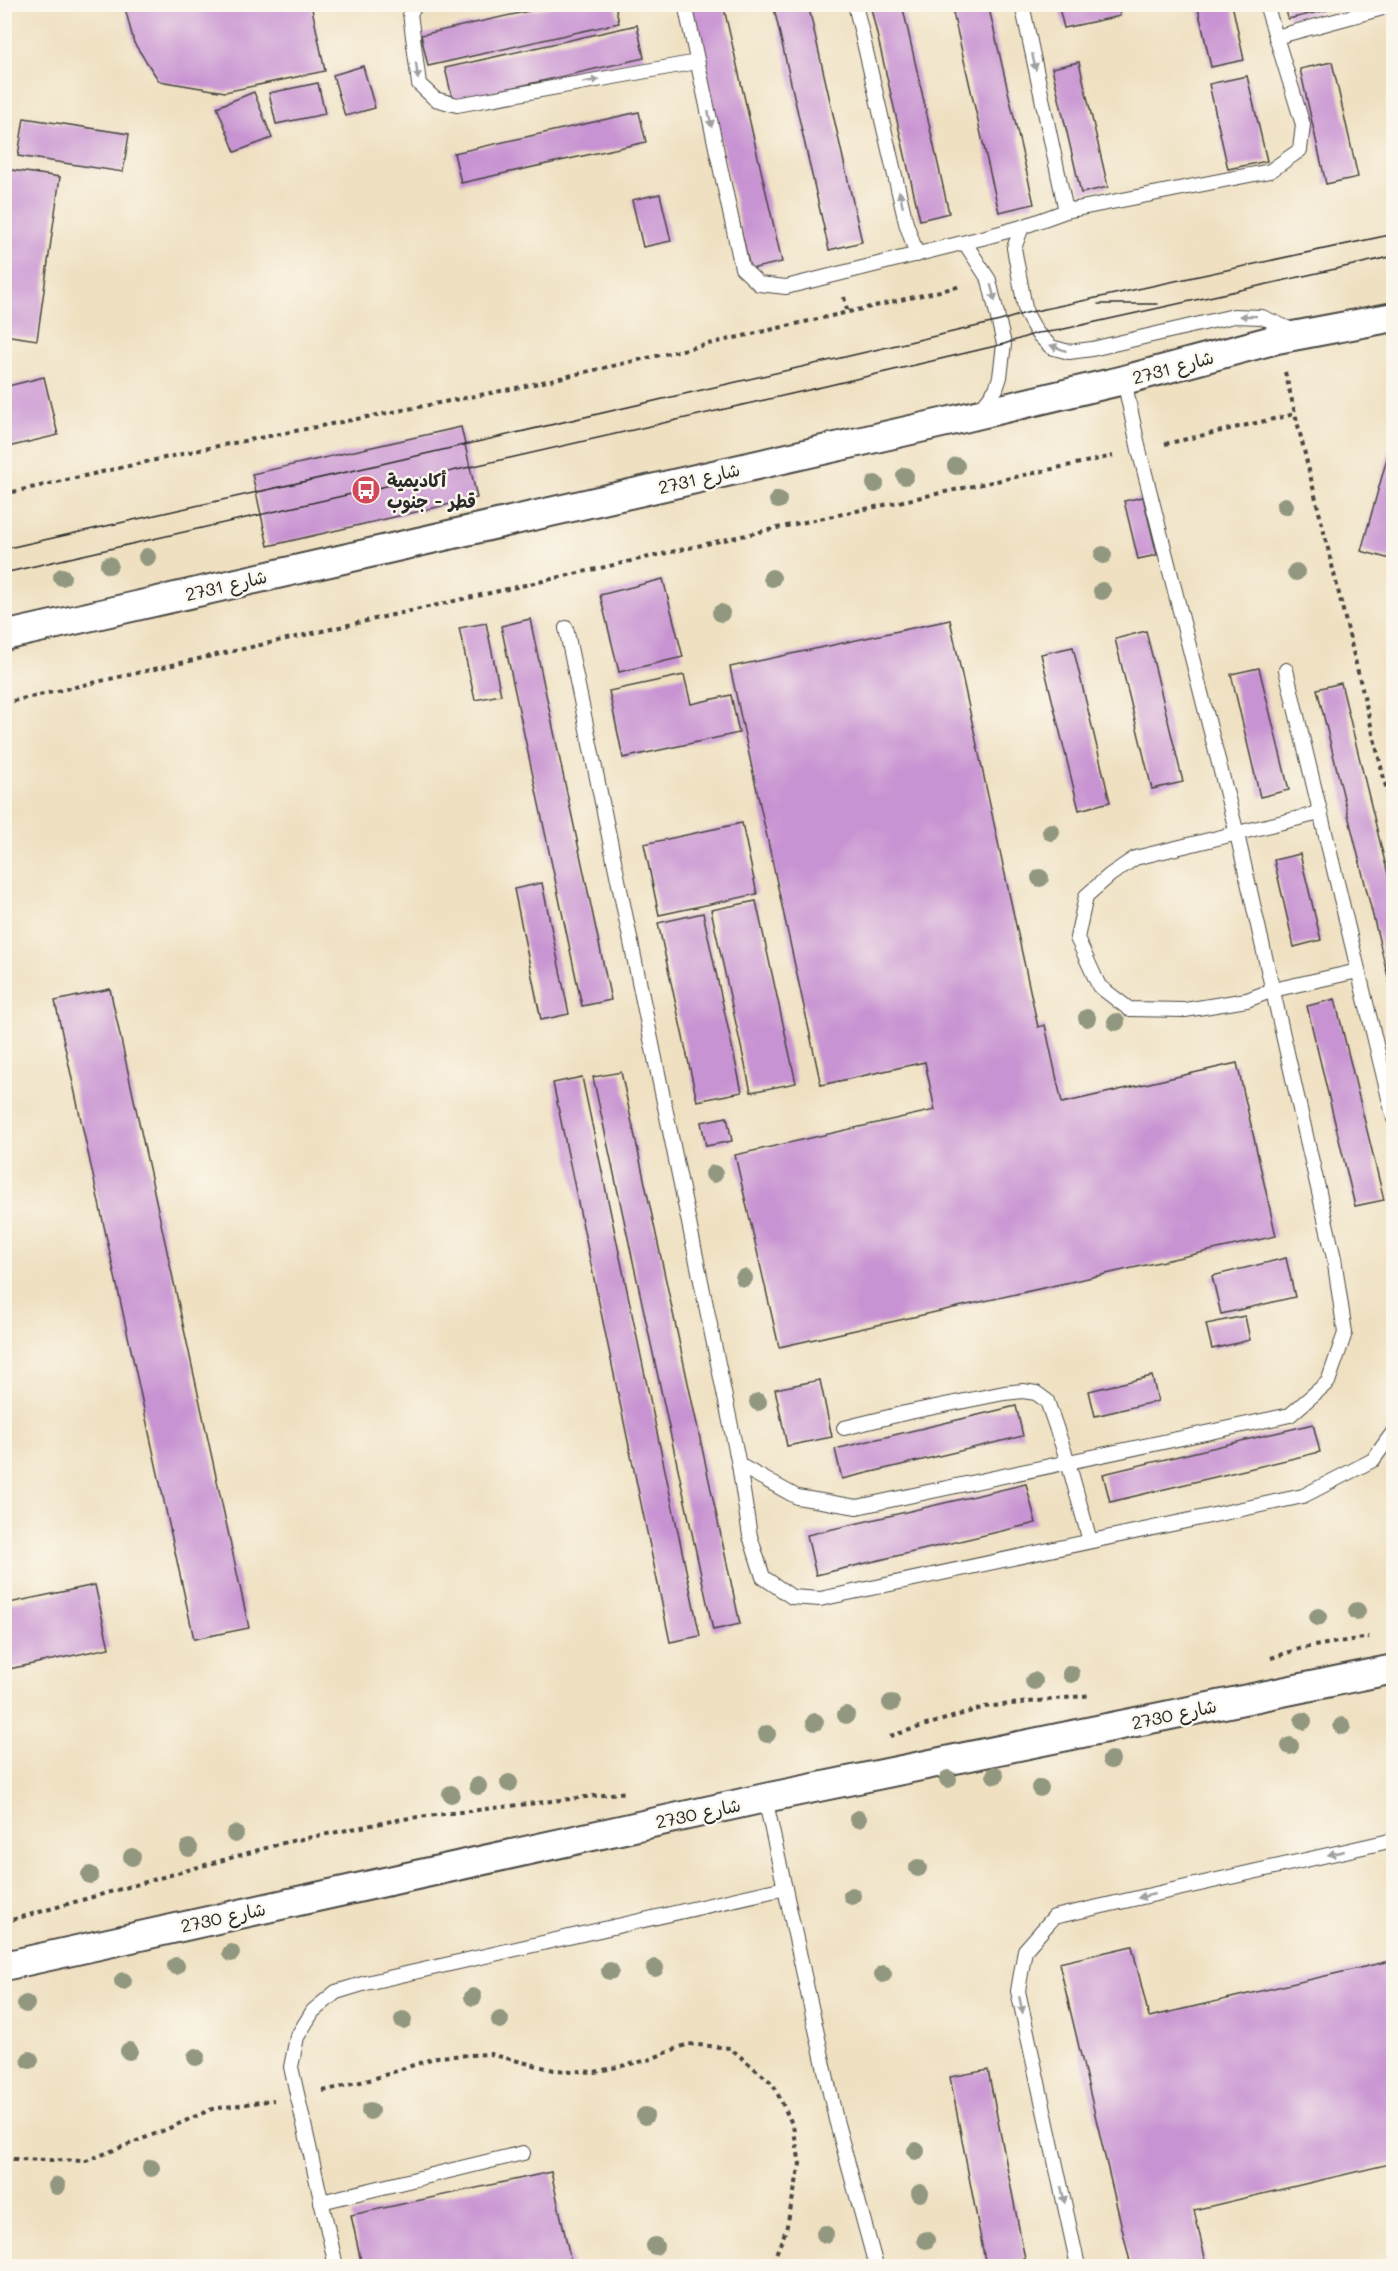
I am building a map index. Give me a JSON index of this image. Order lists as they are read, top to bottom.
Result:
{
  "streets": {
    "street": ["شارع 2731", "شارع 2730"]
  },
  "places": {
    "bus stop": ["أكاديمية قطر - جنوب"]
  }
}
